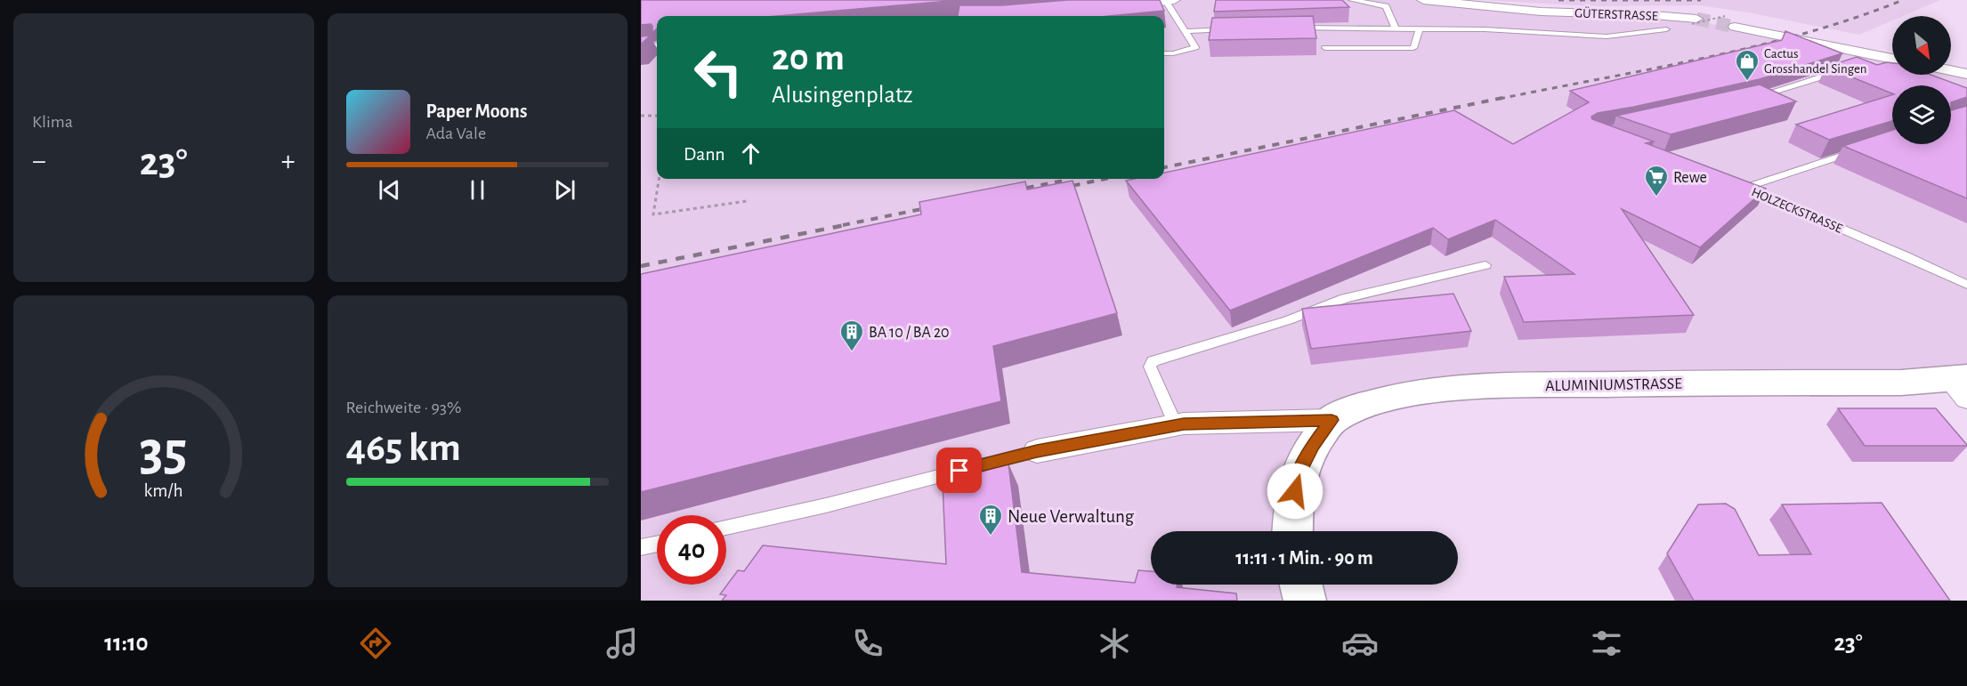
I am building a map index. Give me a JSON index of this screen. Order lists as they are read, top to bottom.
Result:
{
  "streets": {
    "street": ["GÜTERSTRASSE", "ALUMINIUMSTRASSE"],
    "lane": ["HOLZECKSTRASSE"]
  },
  "places": {
    "shop": ["Cactus Grosshandel Singen"],
    "supermarket": ["Rewe"],
    "building": ["BA 10 / BA 20", "Neue Verwaltung"]
  },
  "north": "bottom right",
  "page": {
    "tile": [
      "Klima",
      ["Reichweite · 93%", "465 km"]
    ],
    "turn": ["20 m", "Alusingenplatz"],
    "song": ["Paper Moons", "Ada Vale"],
    "then": "Dann",
    "heat": ["−", "23°", "+"],
    "limit": "40",
    "trip": "11:11 · 1 Min. · 90 m",
    "tabs": ["11:10", "23°"],
    "gauge": ["35", "km/h"]
  }
}
